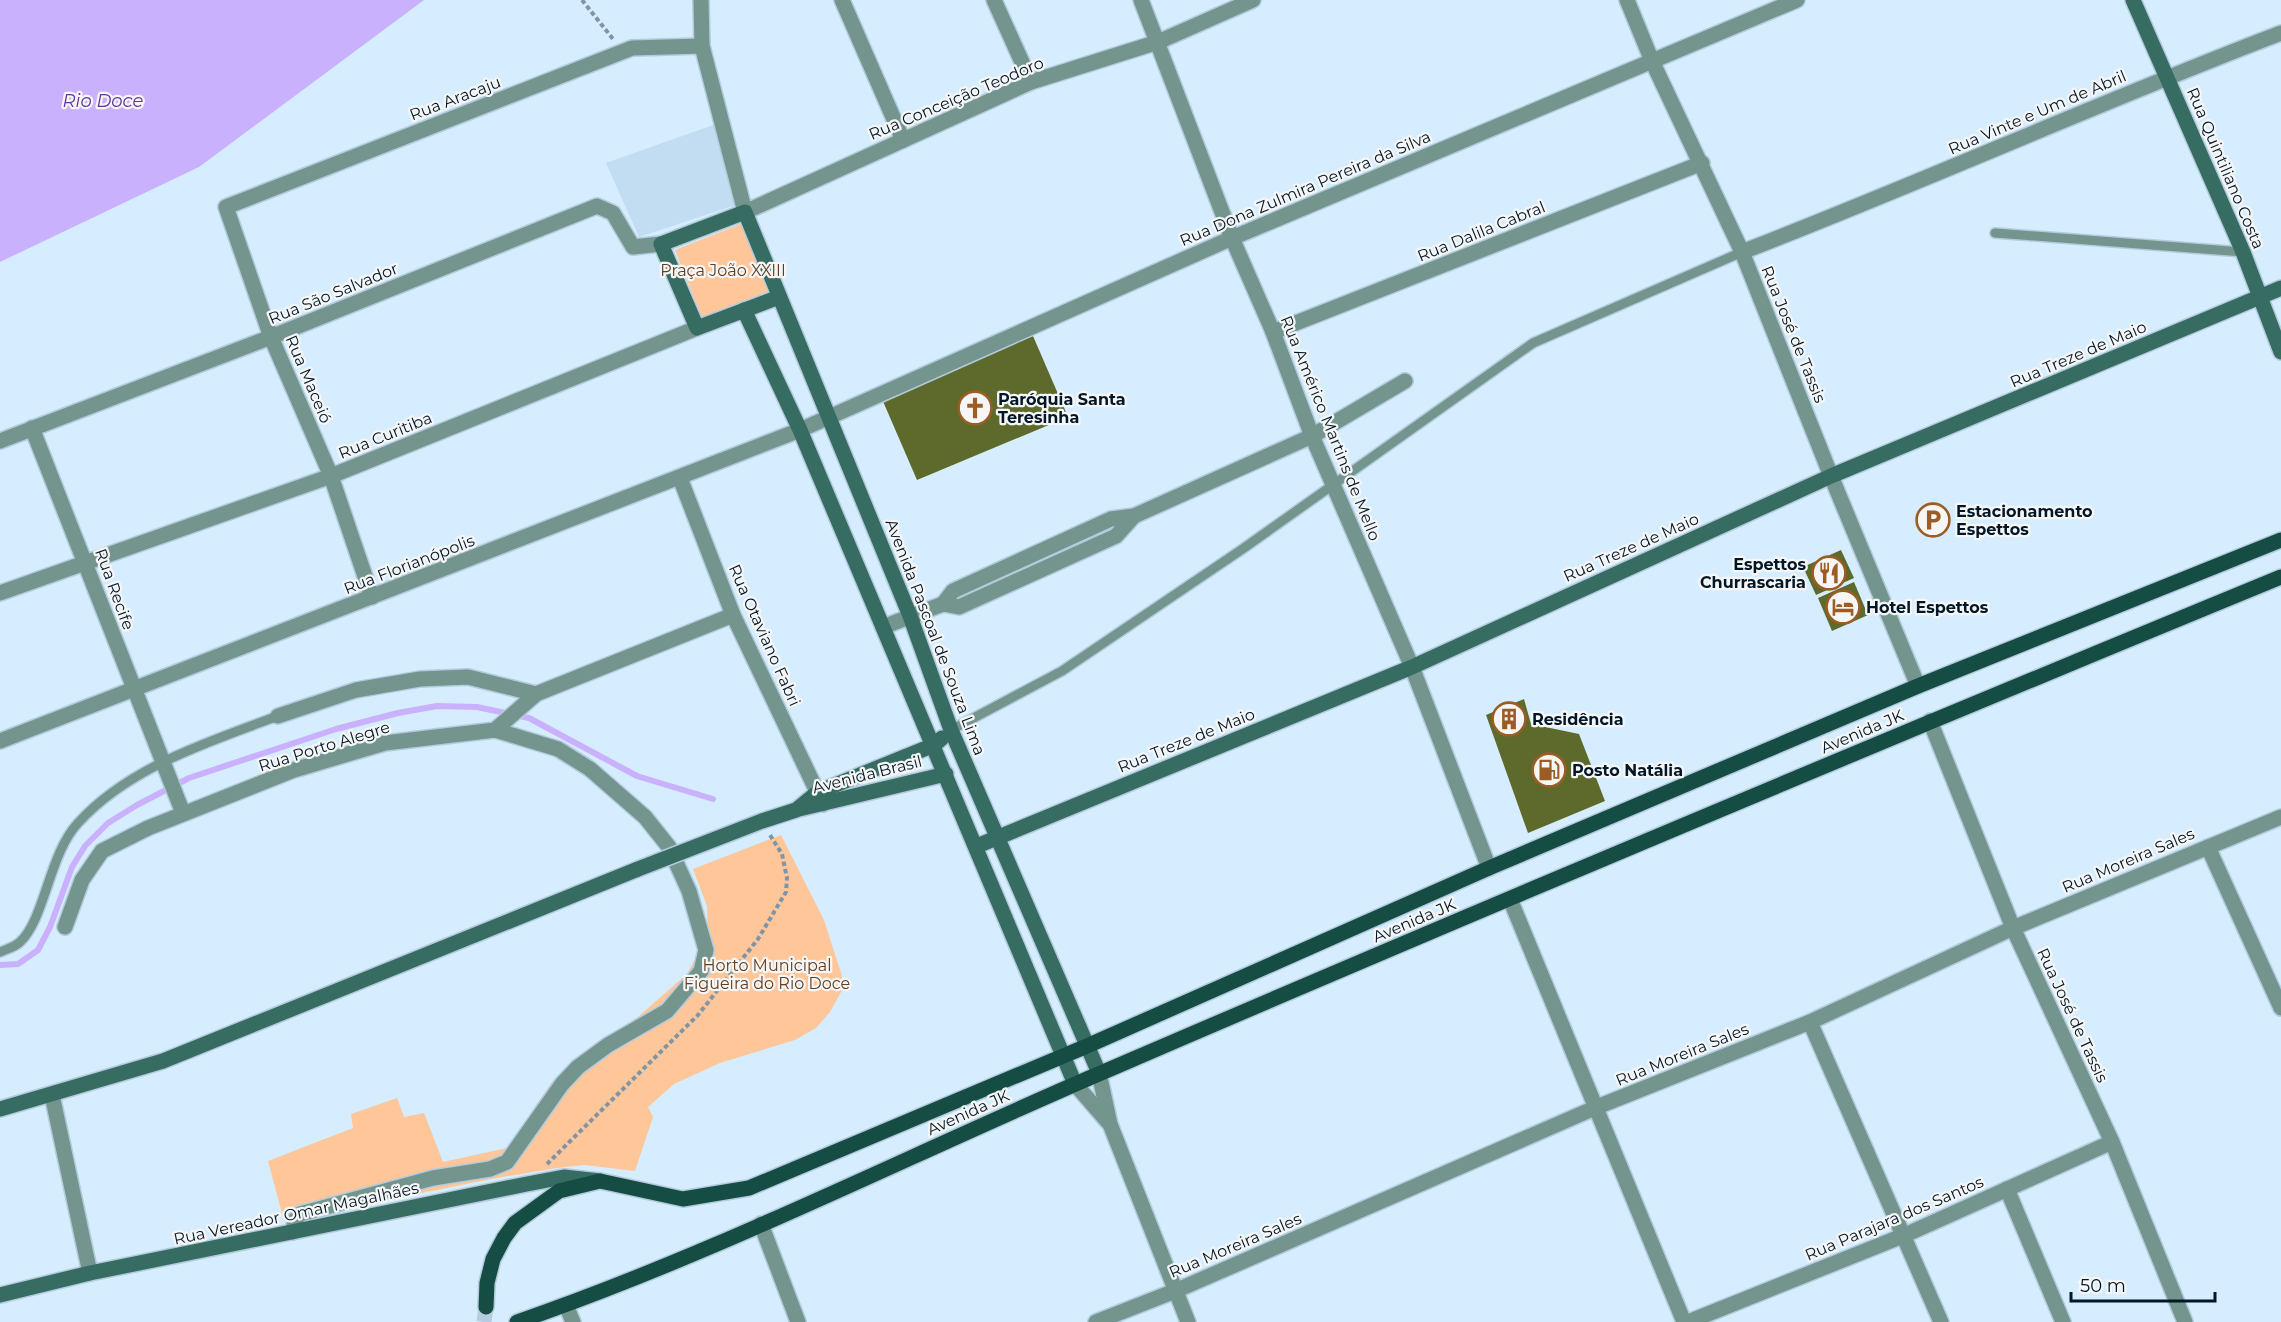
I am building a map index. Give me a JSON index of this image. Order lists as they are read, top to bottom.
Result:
{
  "streets": {
    "main road": ["Avenida JK"],
    "street": [
      "Rua Aracaju",
      "Rua Conceição Teodoro",
      "Rua Vinte e Um de Abril",
      "Rua Quintiliano Costa",
      "Rua Dona Zulmira Pereira da Silva",
      "Rua Dalila Cabral",
      "Rua São Salvador",
      "Rua José de Tassis",
      "Rua Treze de Maio",
      "Rua Maceió",
      "Rua Américo Martins de Mello",
      "Rua Curitiba",
      "Rua Florianópolis",
      "Rua Recife",
      "Rua Otaviano Fabri",
      "Avenida Pascoal de Souza Lima",
      "Rua Porto Alegre",
      "Avenida Brasil",
      "Rua Moreira Sales",
      "Rua Vereador Omar Magalhães",
      "Rua Parajara dos Santos"
    ]
  },
  "crossings": [
    ["Rua Aracaju", "Rua Maceió"],
    ["Rua Conceição Teodoro", "Rua Américo Martins de Mello"],
    ["Rua Conceição Teodoro", "Avenida Pascoal de Souza Lima"],
    ["Rua Vinte e Um de Abril", "Rua Quintiliano Costa"],
    ["Rua Vinte e Um de Abril", "Rua José de Tassis"],
    ["Rua Quintiliano Costa", "Rua Treze de Maio"],
    ["Rua Dona Zulmira Pereira da Silva", "Rua José de Tassis"],
    ["Rua Dona Zulmira Pereira da Silva", "Rua Américo Martins de Mello"],
    ["Rua Dona Zulmira Pereira da Silva", "Rua Florianópolis"],
    ["Rua Dona Zulmira Pereira da Silva", "Avenida Pascoal de Souza Lima"],
    ["Rua Dalila Cabral", "Rua José de Tassis"],
    ["Rua Dalila Cabral", "Rua Américo Martins de Mello"],
    ["Rua São Salvador", "Rua Maceió"],
    ["Rua São Salvador", "Rua Recife"],
    ["Rua José de Tassis", "Rua Treze de Maio"],
    ["Rua José de Tassis", "Avenida JK"],
    ["Rua José de Tassis", "Rua Moreira Sales"],
    ["Rua José de Tassis", "Rua Parajara dos Santos"],
    ["Rua Treze de Maio", "Rua Américo Martins de Mello"],
    ["Rua Treze de Maio", "Avenida Pascoal de Souza Lima"],
    ["Rua Maceió", "Rua Curitiba"],
    ["Rua Maceió", "Rua Florianópolis"],
    ["Rua Américo Martins de Mello", "Avenida JK"],
    ["Rua Curitiba", "Rua Recife"],
    ["Rua Curitiba", "Avenida Pascoal de Souza Lima"],
    ["Rua Florianópolis", "Rua Recife"],
    ["Rua Florianópolis", "Rua Otaviano Fabri"],
    ["Rua Florianópolis", "Avenida Pascoal de Souza Lima"],
    ["Rua Recife", "Rua Porto Alegre"],
    ["Rua Otaviano Fabri", "Avenida Brasil"],
    ["Avenida Pascoal de Souza Lima", "Avenida JK"],
    ["Avenida JK", "Rua Vereador Omar Magalhães"]
  ],
  "water": ["Rio Doce"],
  "parks": ["Praça João XXIII", "Horto Municipal Figueira do Rio Doce"],
  "places": {
    "church": ["Paróquia Santa Teresinha"],
    "parking": ["Estacionamento Espettos"],
    "restaurant": ["Espettos Churrascaria"],
    "hotel": ["Hotel Espettos"],
    "building": ["Residência"],
    "fuel station": ["Posto Natália"]
  },
  "scale_bar": "50 m"
}
